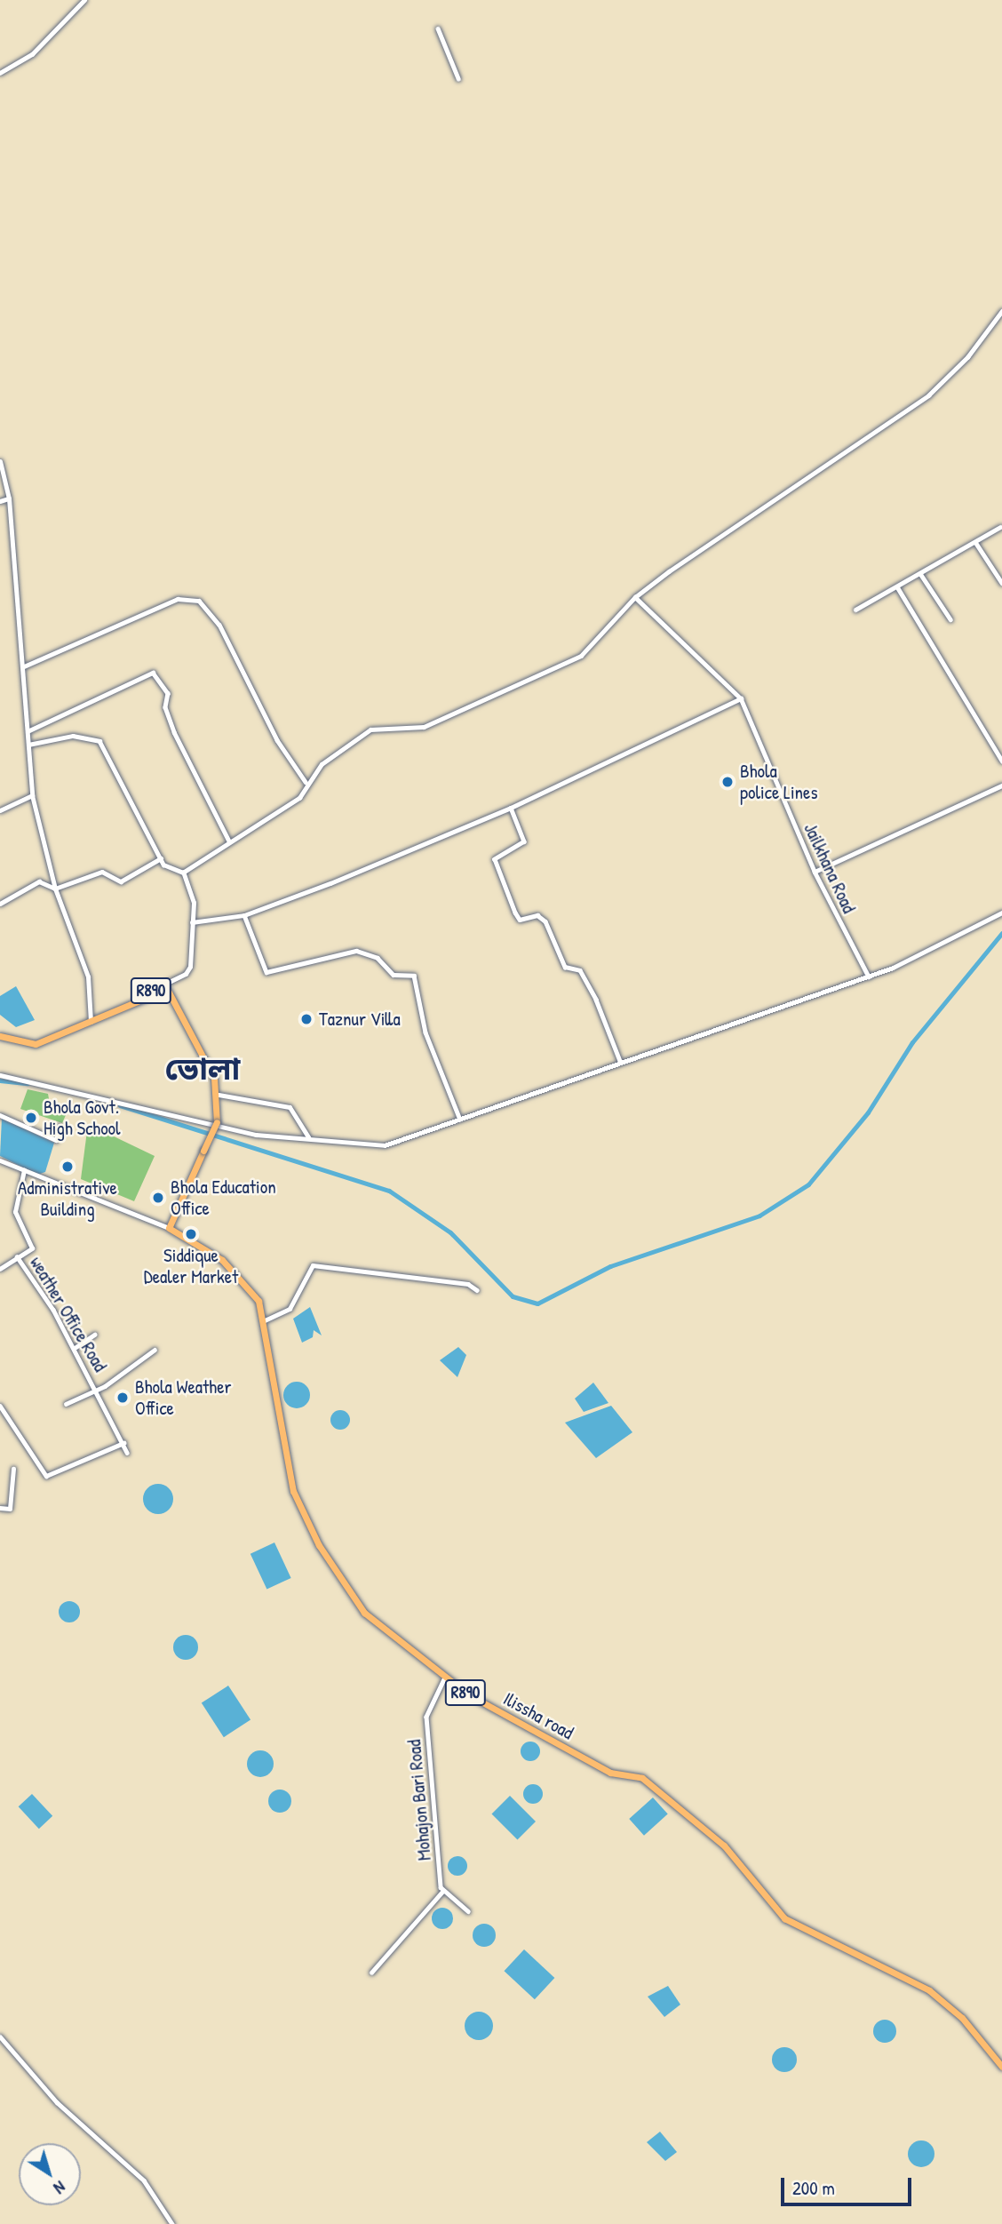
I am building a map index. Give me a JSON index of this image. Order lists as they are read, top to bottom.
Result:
{
  "streets": {
    "main road": ["R890", "Ilissha road"],
    "street": ["Jailkhana Road", "weather Office Road", "Mohajon Bari Road"]
  },
  "crossings": [
    ["R890", "Ilissha road"],
    ["Ilissha road", "Mohajon Bari Road"]
  ],
  "districts": ["ভোলা"],
  "places": [
    "Bhola police Lines",
    "Taznur Villa",
    "Bhola Govt. High School",
    "Administrative Building",
    "Bhola Education Office",
    "Siddique Dealer Market",
    "Bhola Weather Office"
  ],
  "scale_bar": "200 m",
  "north": "bottom right"
}
